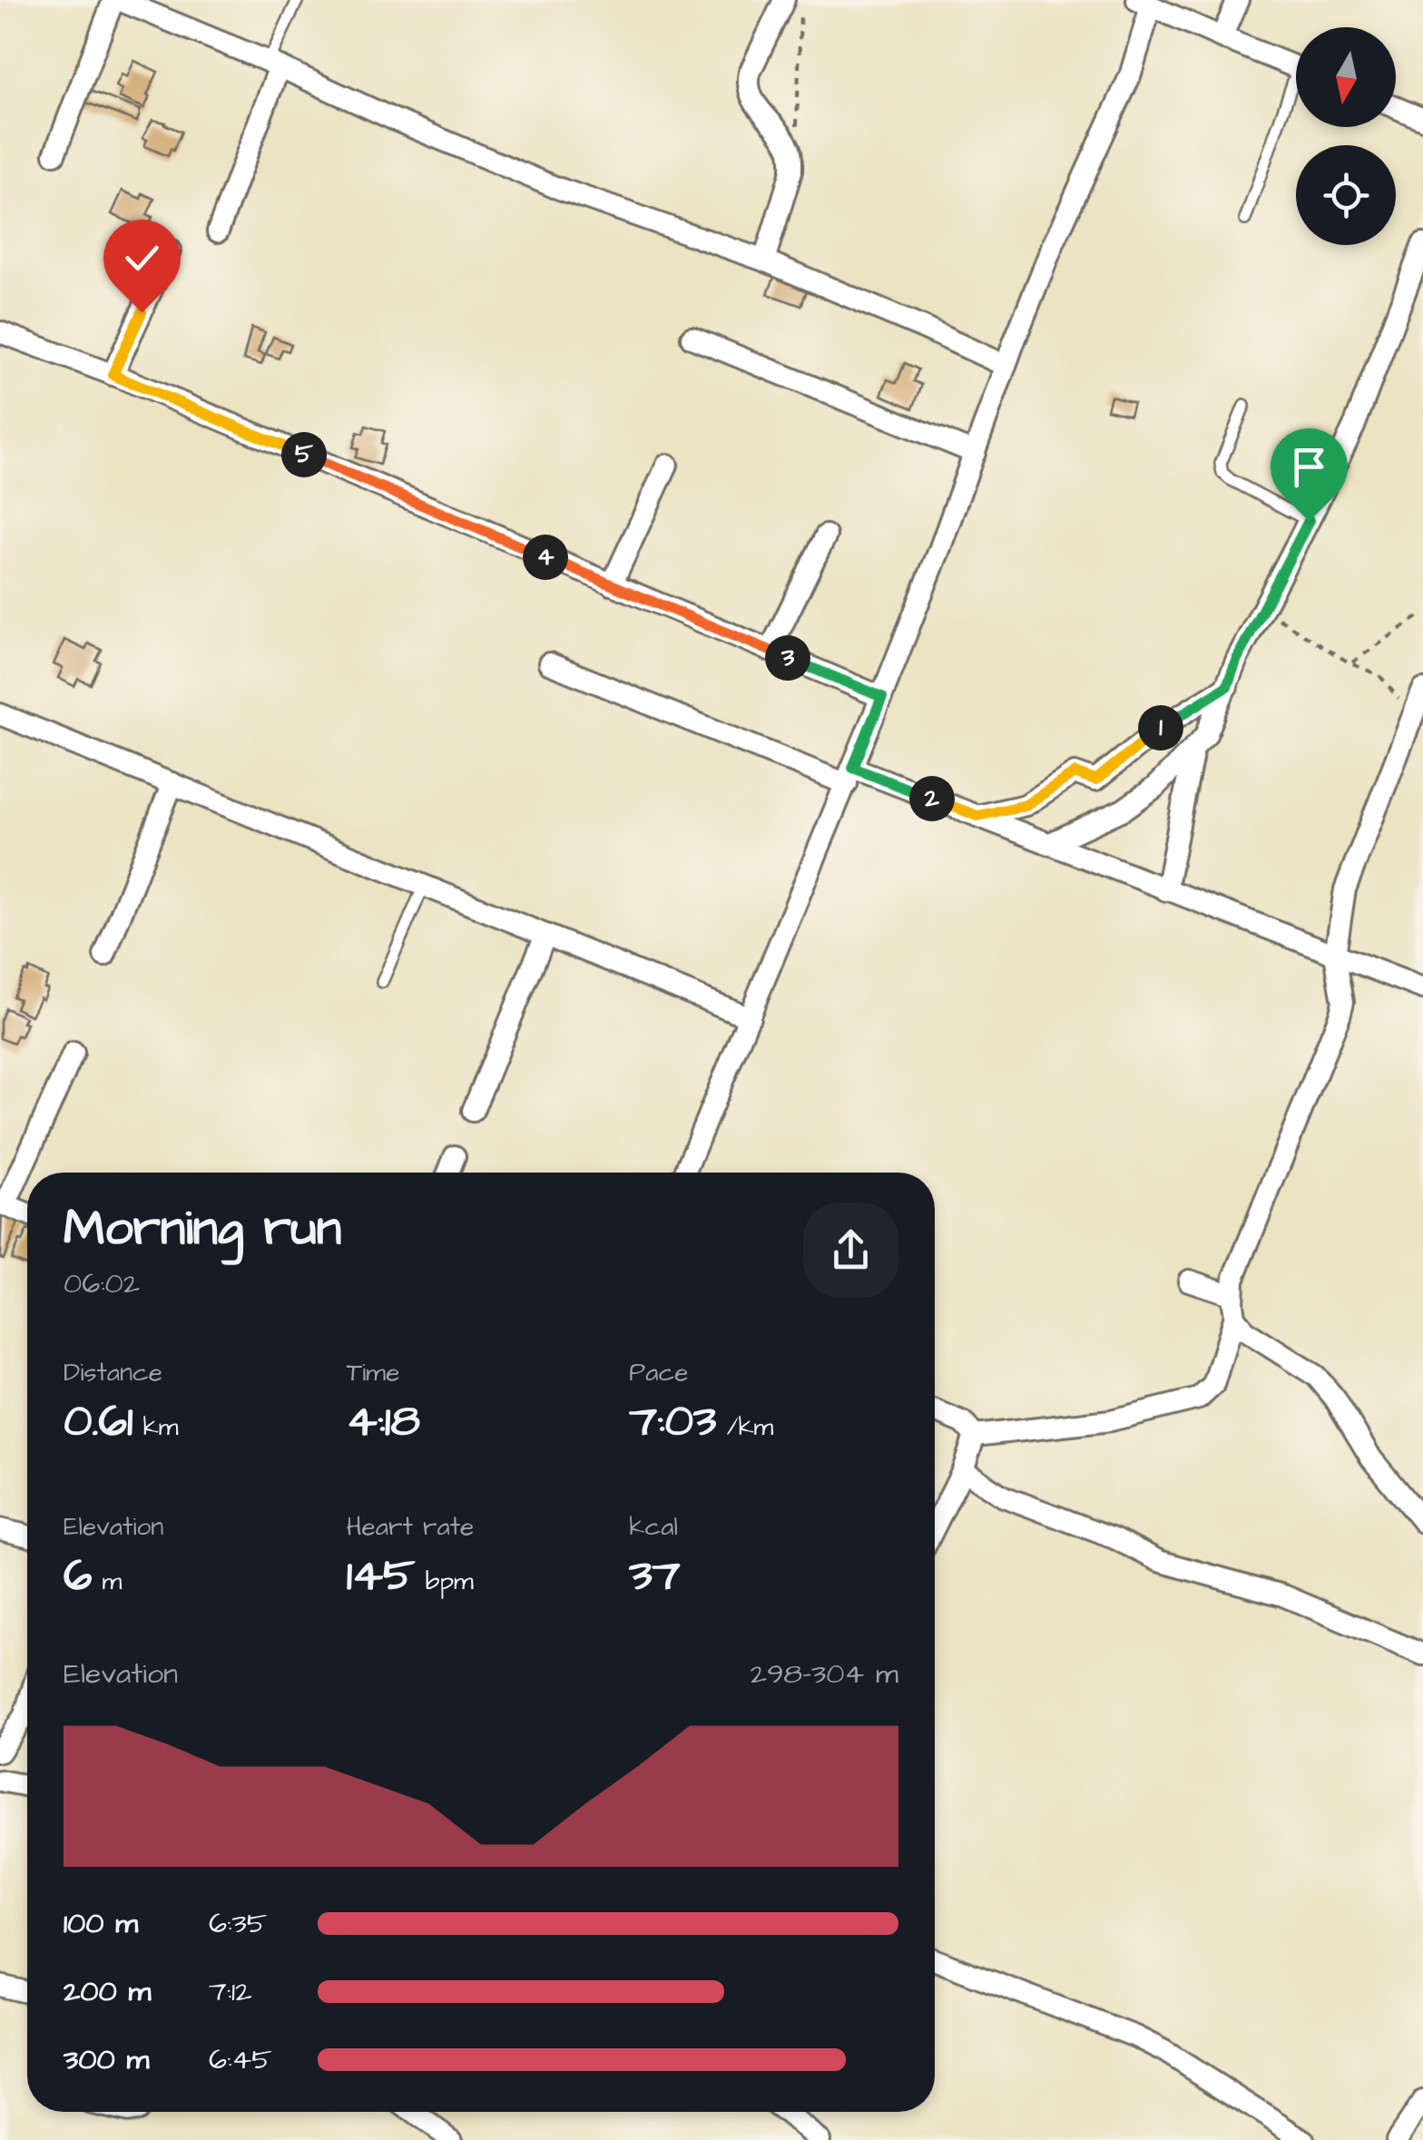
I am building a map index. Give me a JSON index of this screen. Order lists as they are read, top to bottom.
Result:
{
  "north": "bottom",
  "page": {
    "pins": [
      "5",
      "4",
      "3",
      "1",
      "2"
    ],
    "heading": ["Morning run", "06:02"],
    "stats": [
      ["Distance", "0.61 km"],
      ["Time", "4:18"],
      ["Pace", "7:03 /km"],
      ["Elevation", "6 m"],
      ["Heart rate", "145 bpm"],
      ["kcal", "37"]
    ],
    "chart": ["Elevation", "298–304 m"],
    "list": [
      {
        "name": "100 m",
        "note": "6:35"
      },
      {
        "name": "200 m",
        "note": "7:12"
      },
      {
        "name": "300 m",
        "note": "6:45"
      }
    ]
  }
}
